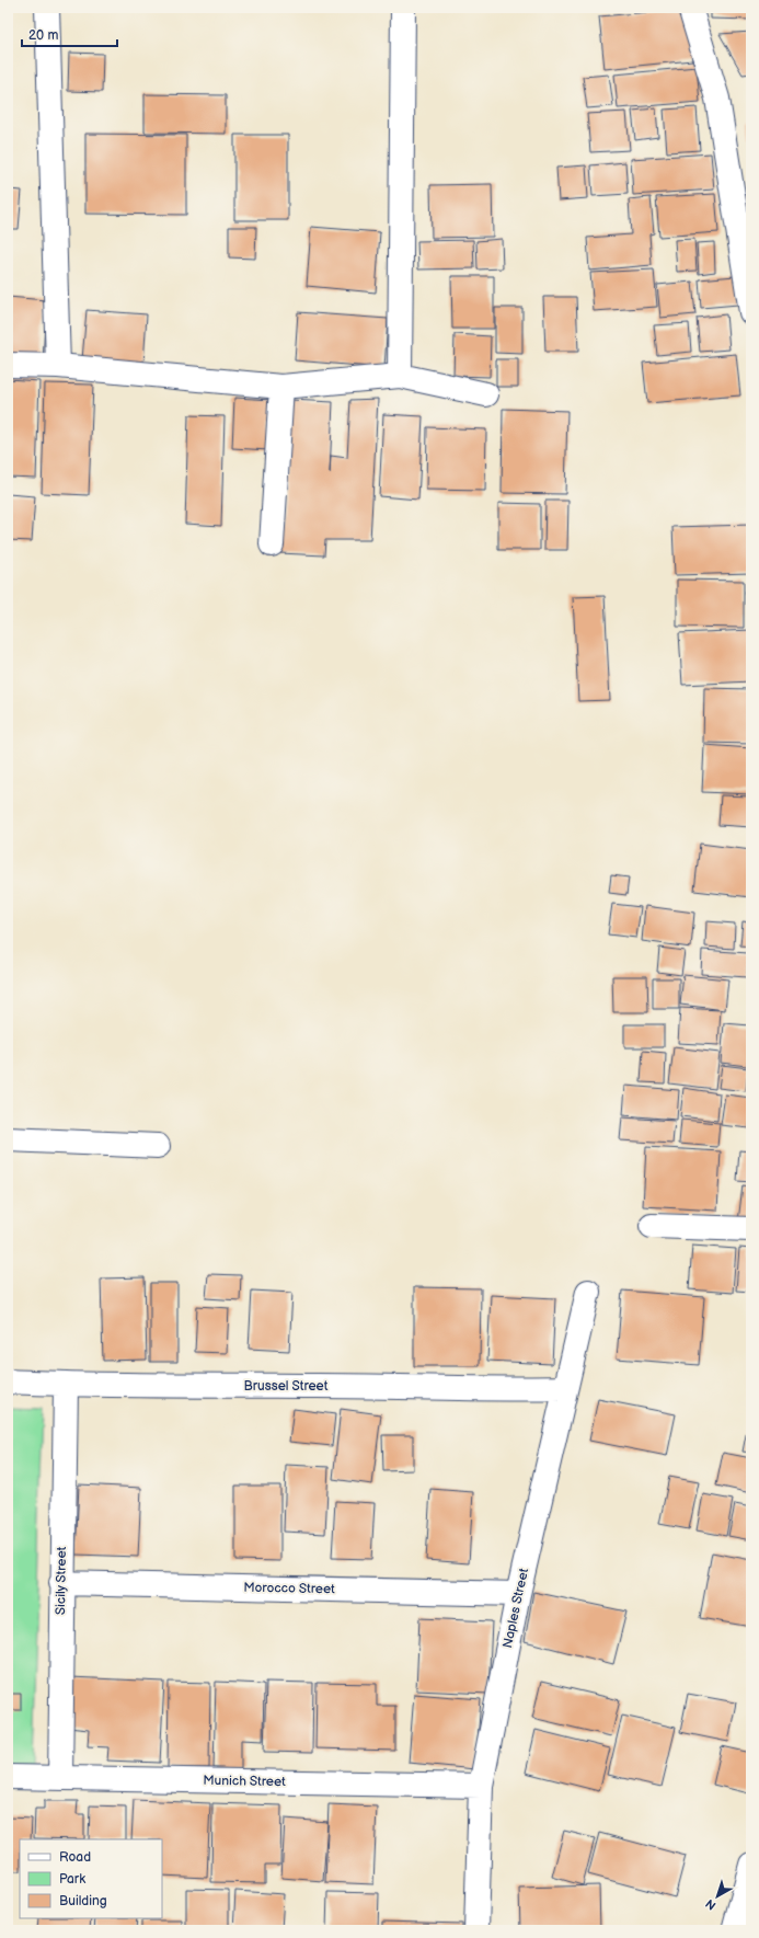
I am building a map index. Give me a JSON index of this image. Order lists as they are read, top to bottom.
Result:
{
  "streets": {
    "street": [
      "Brussel Street",
      "Sicily Street",
      "Morocco Street",
      "Naples Street",
      "Munich Street"
    ]
  },
  "crossings": [
    ["Brussel Street", "Sicily Street"],
    ["Brussel Street", "Naples Street"],
    ["Sicily Street", "Morocco Street"],
    ["Sicily Street", "Munich Street"],
    ["Morocco Street", "Naples Street"],
    ["Naples Street", "Munich Street"]
  ],
  "legend": ["Road", "Park", "Building"],
  "scale_bar": "20 m",
  "north": "bottom left"
}
